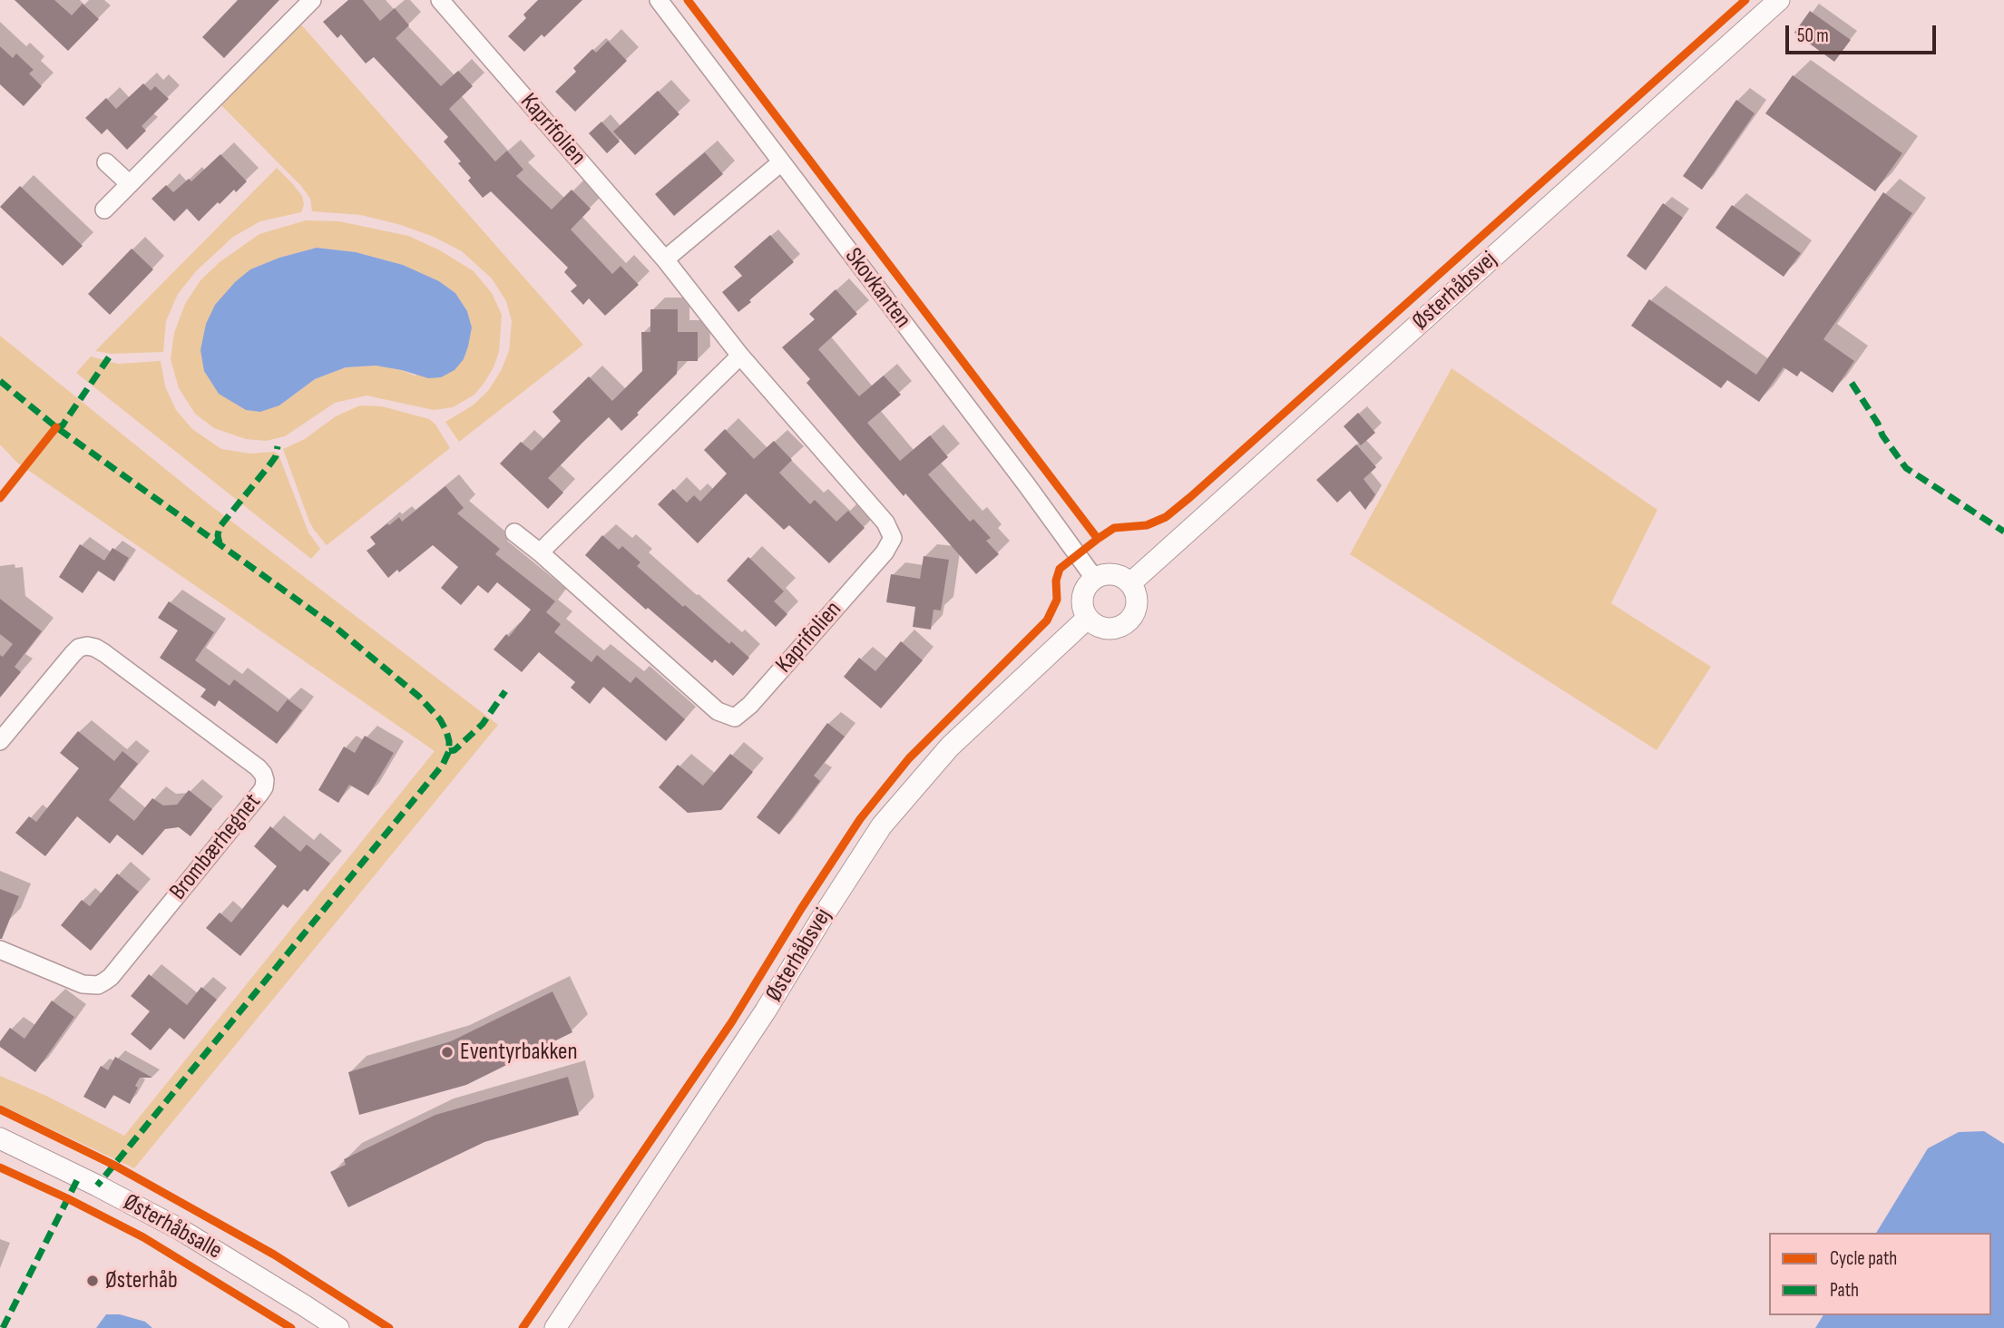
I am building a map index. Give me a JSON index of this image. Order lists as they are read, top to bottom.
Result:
{
  "streets": {
    "street": [
      "Kaprifolien",
      "Skovkanten",
      "Østerhåbsvej",
      "Brombærhegnet",
      "Østerhåbsalle"
    ]
  },
  "crossings": [
    ["Skovkanten", "Østerhåbsvej"]
  ],
  "places": ["Eventyrbakken", "Østerhåb"],
  "legend": ["Cycle path", "Path"],
  "scale_bar": "50 m"
}
